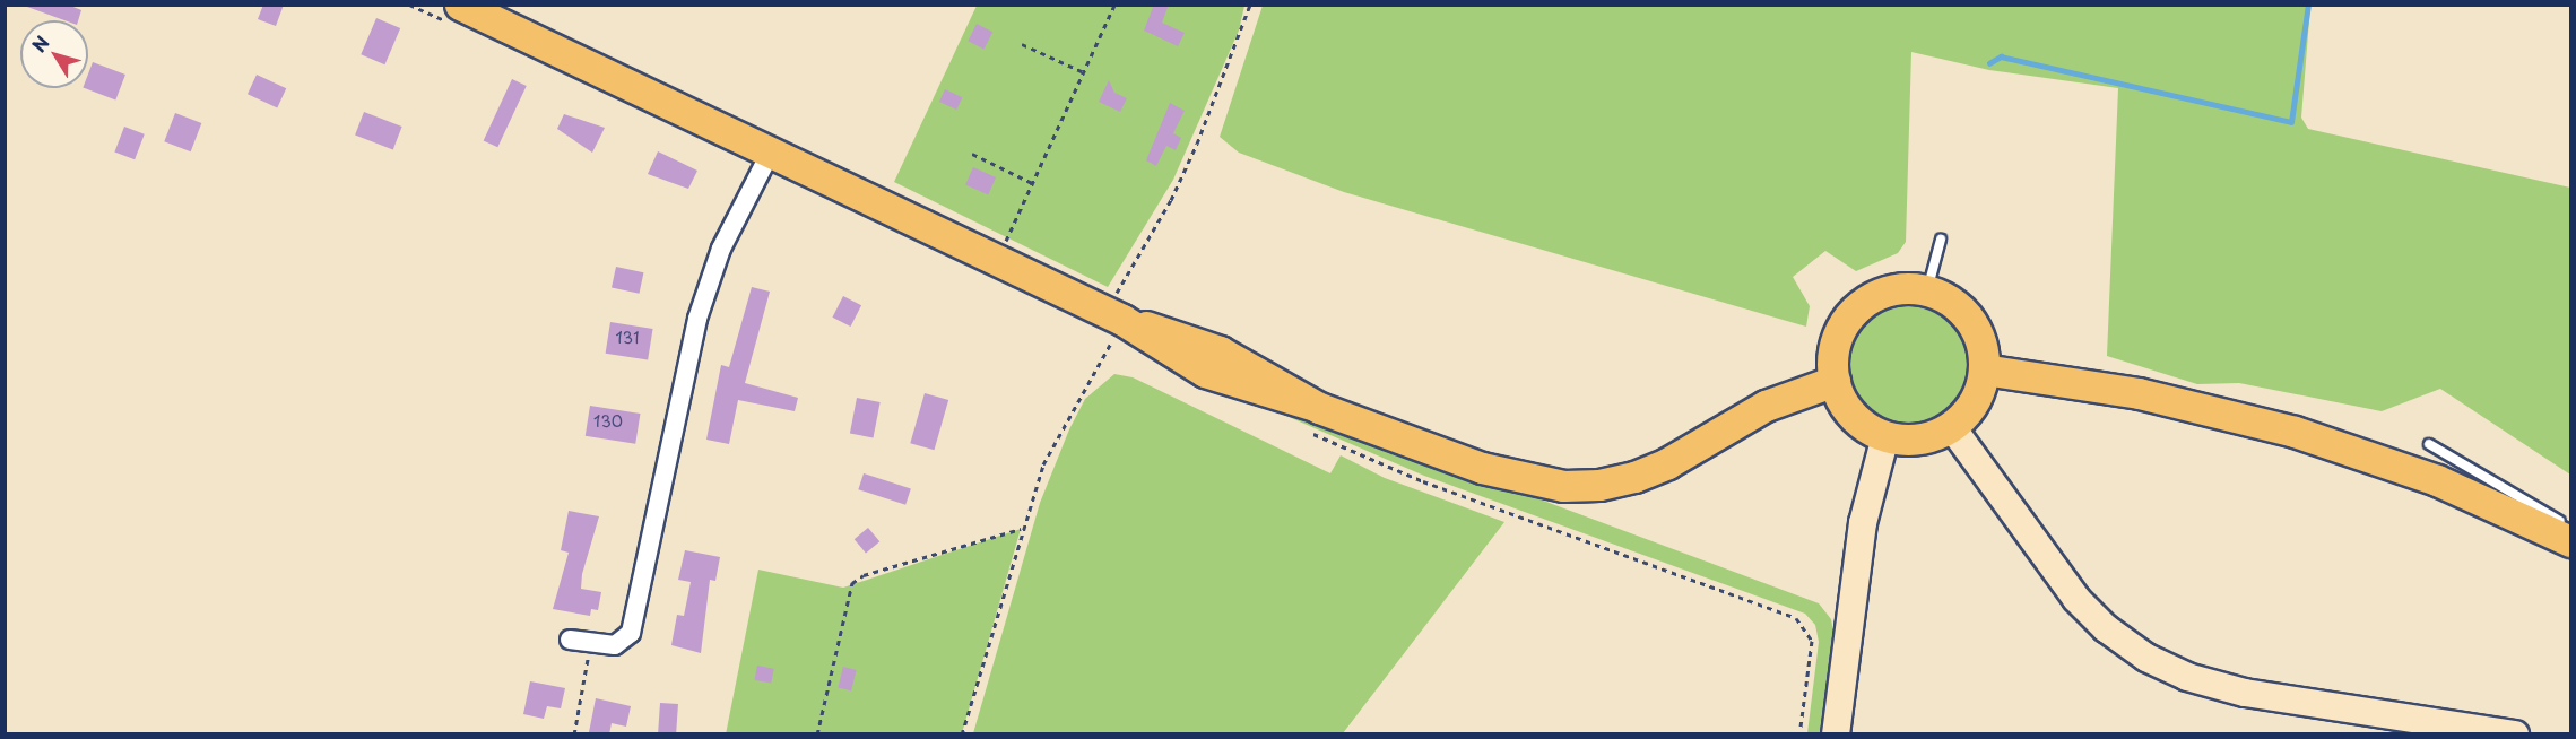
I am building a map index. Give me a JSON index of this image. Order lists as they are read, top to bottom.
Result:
{
  "house_numbers": ["131", "130"],
  "north": "top left"
}
